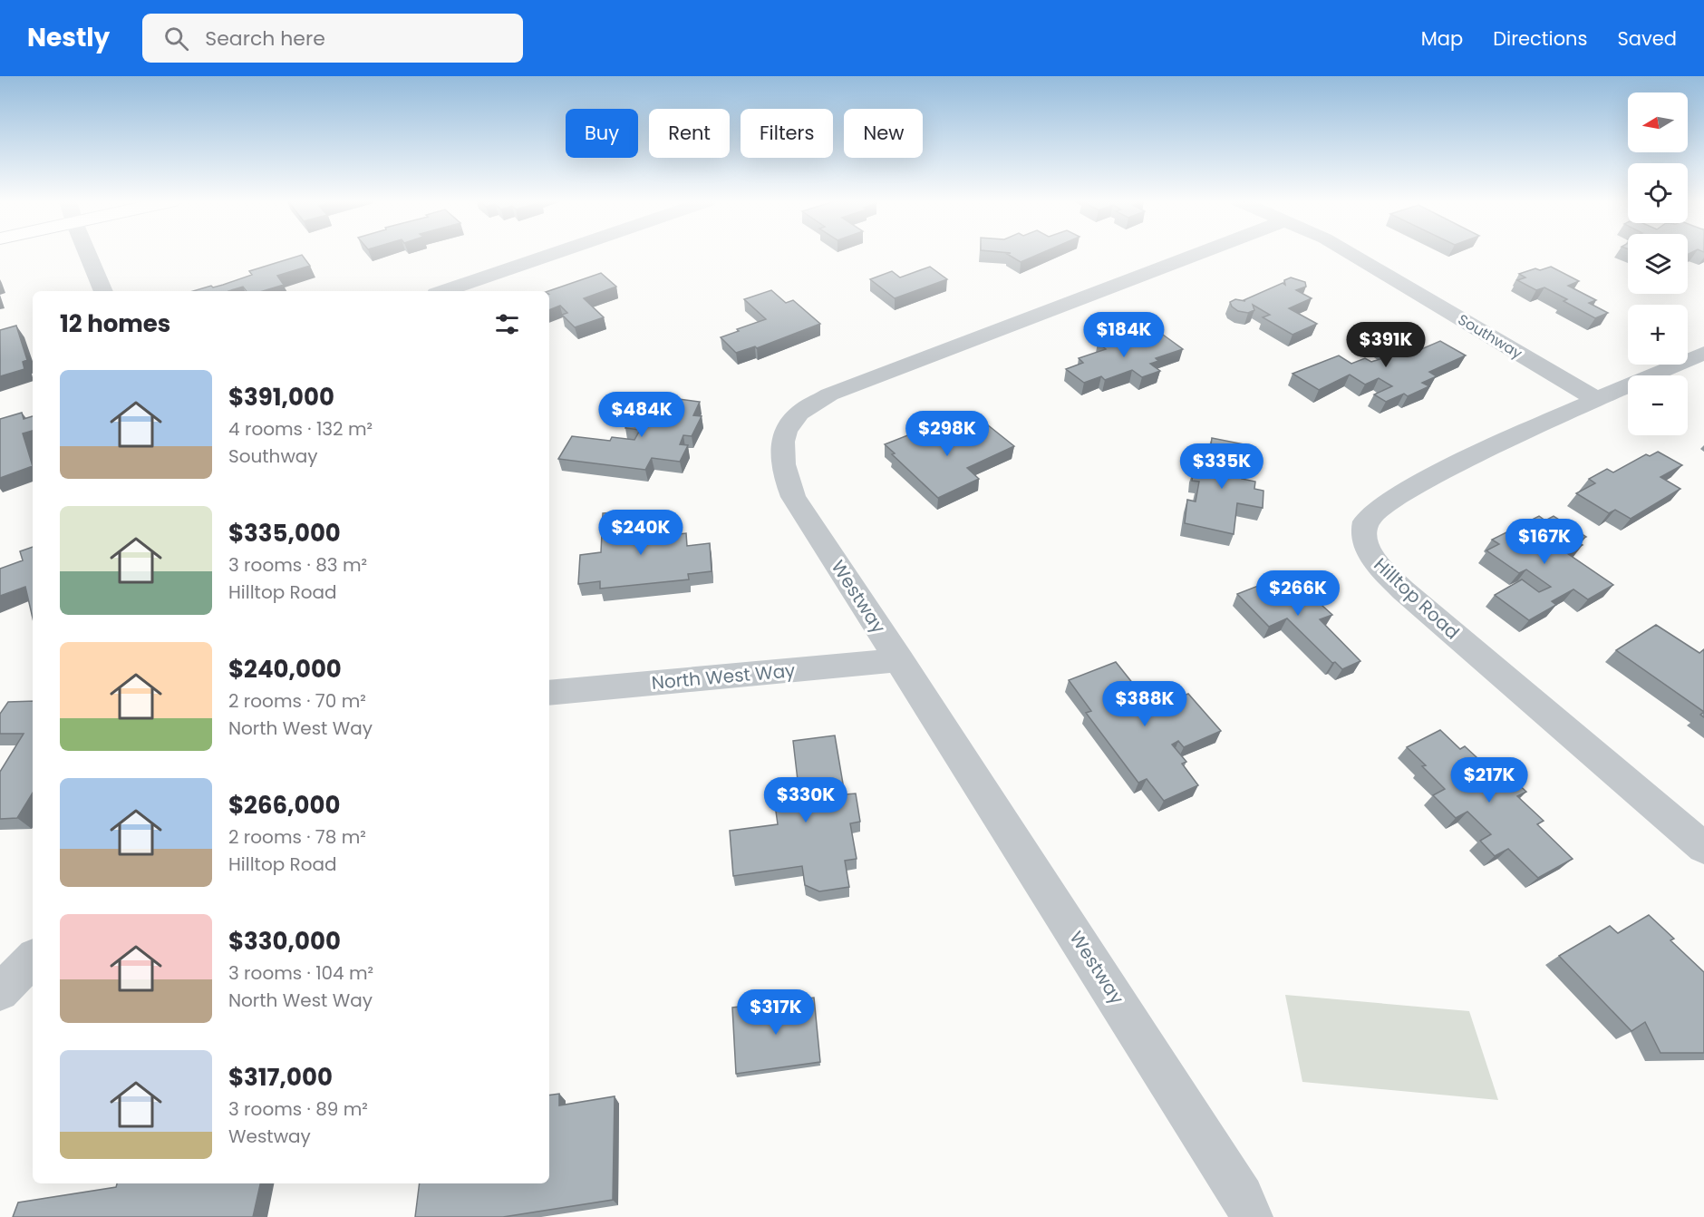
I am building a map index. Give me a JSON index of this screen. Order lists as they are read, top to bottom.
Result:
{
  "streets": {
    "street": [
      "Southway",
      "Westway",
      "Hilltop Road",
      "North West Way"
    ]
  },
  "crossings": [
    ["Southway", "Hilltop Road"],
    ["Westway", "North West Way"]
  ],
  "north": "left",
  "page": {
    "header": "Nestly",
    "search": "Search here",
    "nav": ["Map", "Directions", "Saved"],
    "map_buttons": ["+", "−"],
    "chip": [
      "Buy",
      "Rent",
      "Filters",
      "New"
    ],
    "heading": "12 homes",
    "price": [
      "$184K",
      "$391K",
      "$484K",
      "$298K",
      "$335K",
      "$240K",
      "$167K",
      "$266K",
      "$388K",
      "$217K",
      "$330K",
      "$317K"
    ],
    "list": [
      {
        "name": "$391,000",
        "note": "4 rooms · 132 m² · Southway"
      },
      {
        "name": "$335,000",
        "note": "3 rooms · 83 m² · Hilltop Road"
      },
      {
        "name": "$240,000",
        "note": "2 rooms · 70 m² · North West Way"
      },
      {
        "name": "$266,000",
        "note": "2 rooms · 78 m² · Hilltop Road"
      },
      {
        "name": "$330,000",
        "note": "3 rooms · 104 m² · North West Way"
      },
      {
        "name": "$317,000",
        "note": "3 rooms · 89 m² · Westway"
      }
    ]
  }
}
